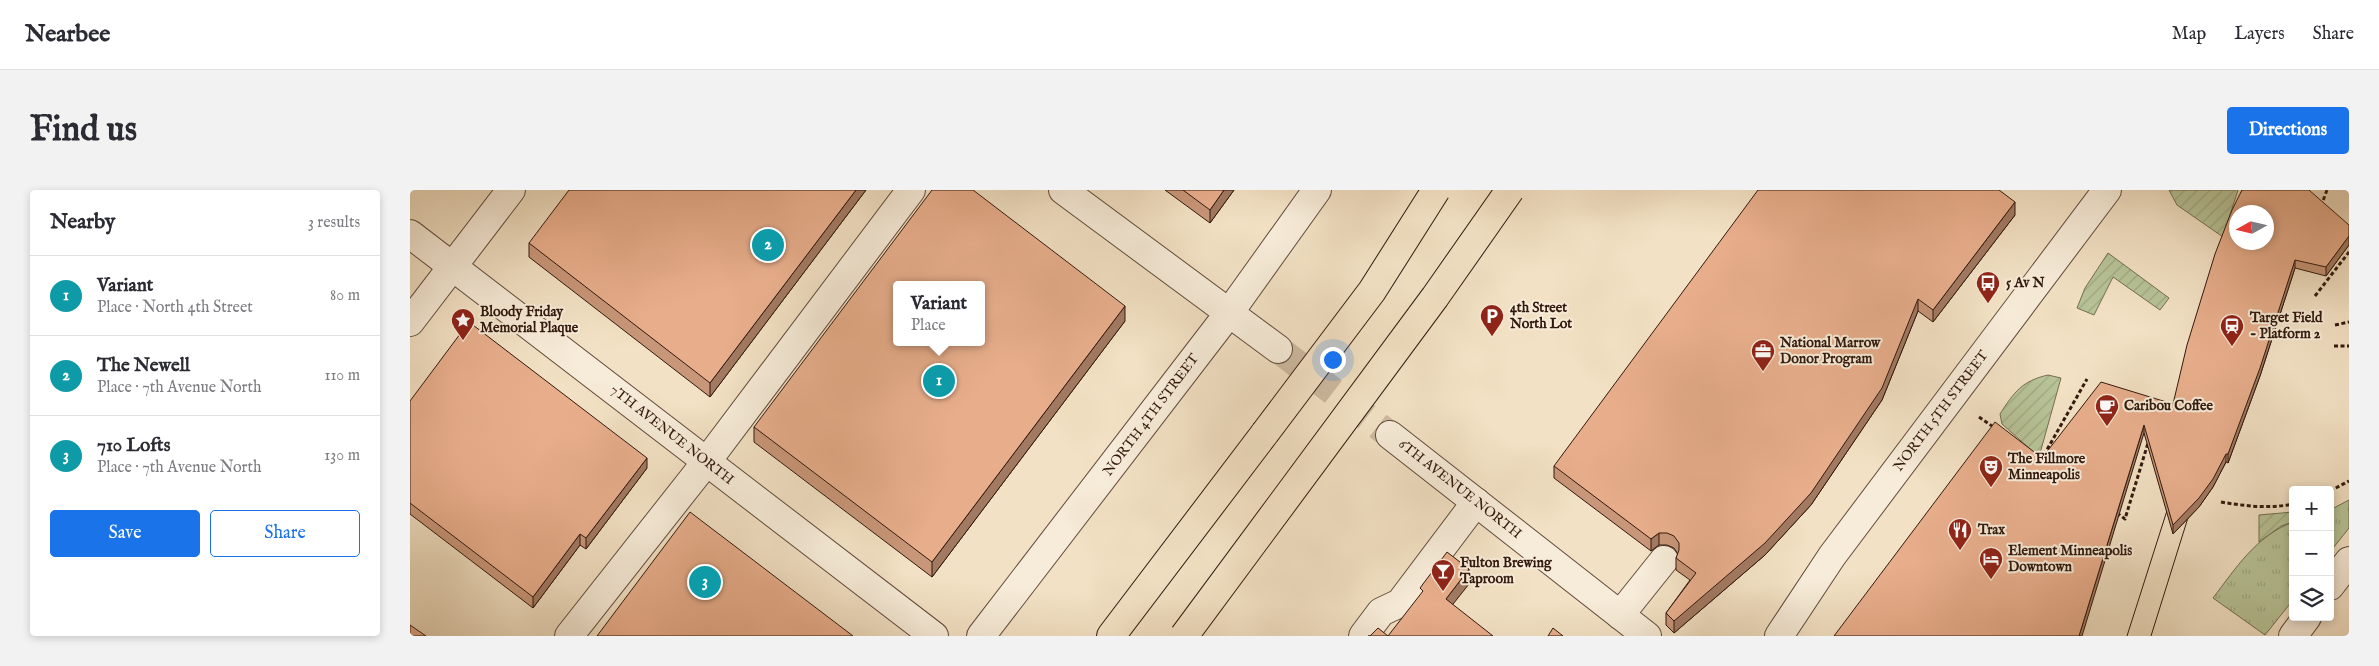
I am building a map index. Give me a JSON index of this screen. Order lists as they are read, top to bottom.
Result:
{
  "streets": {
    "street": [
      "NORTH 5TH STREET",
      "NORTH 4TH STREET",
      "7TH AVENUE NORTH",
      "6TH AVENUE NORTH"
    ]
  },
  "places": {
    "bus stop": ["5 Av N"],
    "parking": ["4th Street North Lot"],
    "place": ["Bloody Friday Memorial Plaque"],
    "station": ["Target Field - Platform 2"],
    "office": ["National Marrow Donor Program"],
    "cafe": ["Caribou Coffee"],
    "theatre": ["The Fillmore Minneapolis"],
    "restaurant": ["Trax"],
    "hotel": ["Element Minneapolis Downtown"],
    "bar": ["Fulton Brewing Taproom"]
  },
  "north": "left",
  "page": {
    "header": "Nearbee",
    "nav": ["Map", "Layers", "Share"],
    "buttons": [
      "Directions",
      ["Save", "Share"]
    ],
    "title": "Find us",
    "heading": ["Nearby", "3 results"],
    "pins": ["2", "1", "3"],
    "list": [
      {
        "mark": "1",
        "name": "Variant",
        "note": "Place · North 4th Street",
        "value": "80 m"
      },
      {
        "mark": "2",
        "name": "The Newell",
        "note": "Place · 7th Avenue North",
        "value": "110 m"
      },
      {
        "mark": "3",
        "name": "710 Lofts",
        "note": "Place · 7th Avenue North",
        "value": "130 m"
      }
    ],
    "popup": ["Variant", "Place"],
    "map_buttons": ["+", "−"]
  }
}
